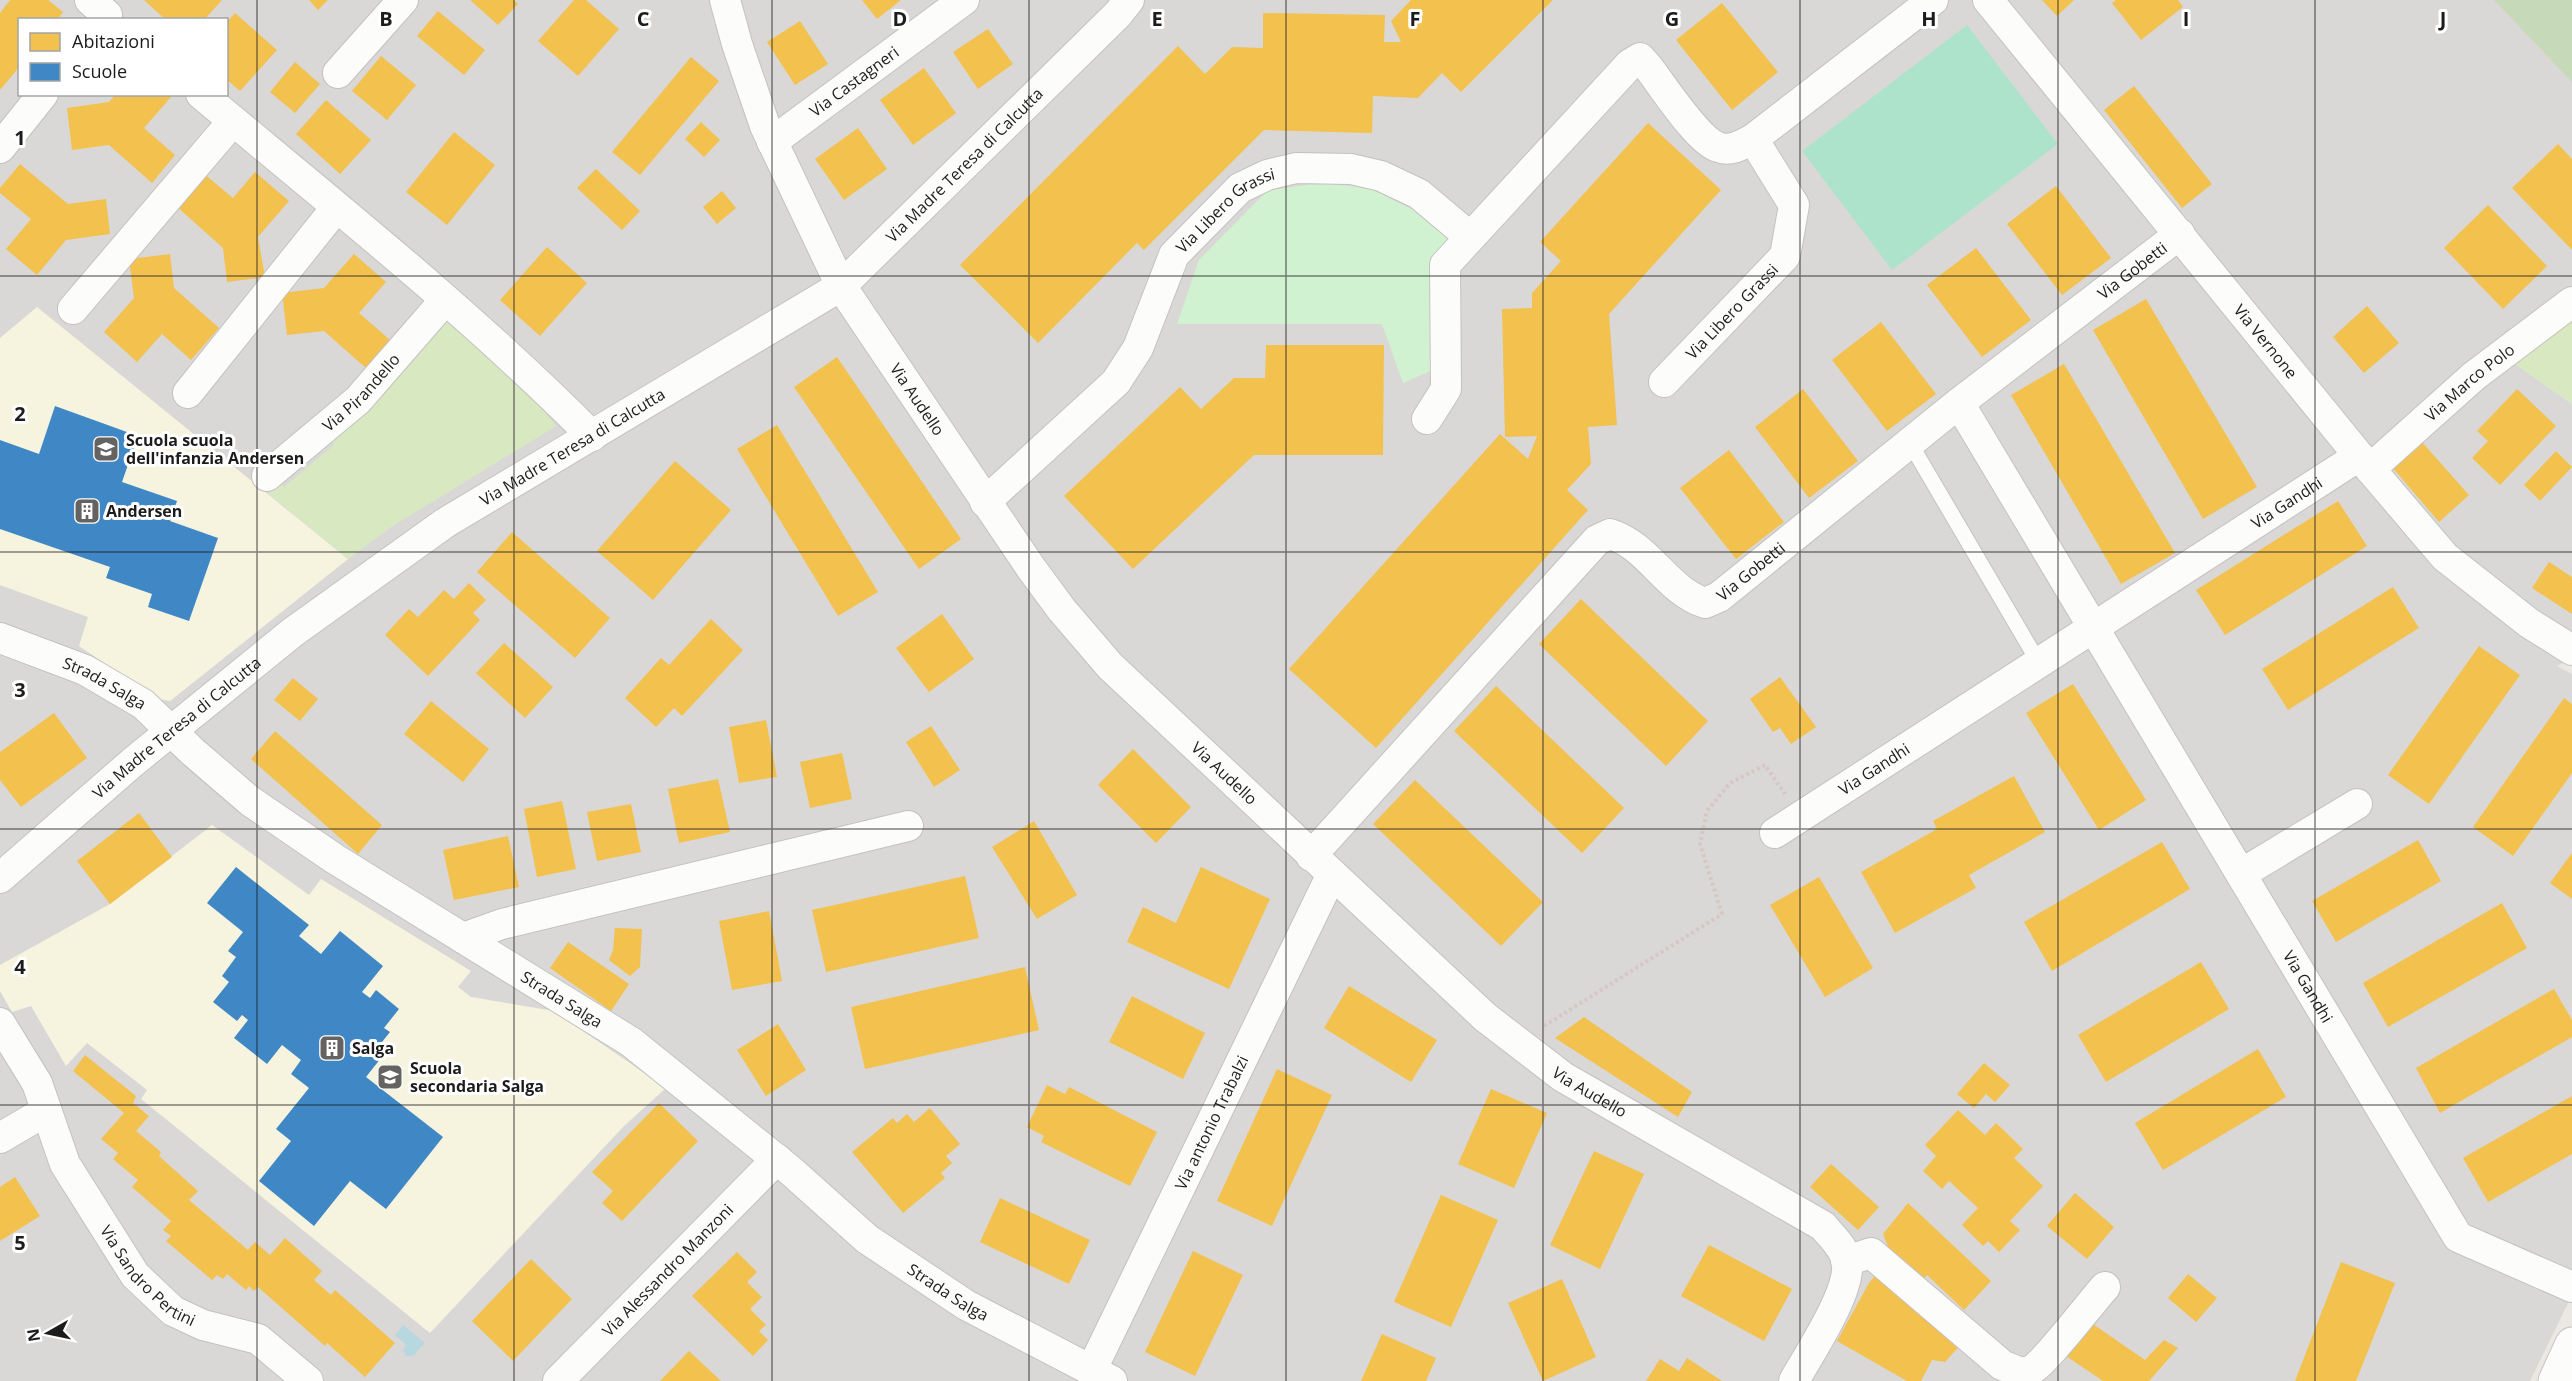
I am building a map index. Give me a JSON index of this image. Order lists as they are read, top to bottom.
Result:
{
  "streets": {
    "street": [
      "Via Castagneri",
      "Via Madre Teresa di Calcutta",
      "Via Libero Grassi",
      "Via Gobetti",
      "Via Vernone",
      "Via Marco Polo",
      "Via Pirandello",
      "Via Audello",
      "Via Gandhi",
      "Strada Salga",
      "Via antonio Trabalzi",
      "Via Alessandro Manzoni",
      "Via Sandro Pertini"
    ]
  },
  "crossings": [
    ["Via Castagneri", "Via Audello"],
    ["Via Madre Teresa di Calcutta", "Via Audello"],
    ["Via Madre Teresa di Calcutta", "Strada Salga"],
    ["Via Libero Grassi", "Via Audello"],
    ["Via Gobetti", "Via Vernone"],
    ["Via Gobetti", "Via Audello"],
    ["Via Gobetti", "Via Gandhi"],
    ["Via Gobetti", "Via antonio Trabalzi"],
    ["Via Vernone", "Via Marco Polo"],
    ["Via Vernone", "Via Gandhi"],
    ["Via Marco Polo", "Via Gandhi"],
    ["Via Audello", "Via antonio Trabalzi"],
    ["Strada Salga", "Via antonio Trabalzi"],
    ["Strada Salga", "Via Alessandro Manzoni"]
  ],
  "places": {
    "school or university": ["Scuola scuola dell'infanzia Andersen", "Scuola secondaria Salga"],
    "building": ["Andersen", "Salga"]
  },
  "legend": ["Abitazioni", "Scuole"],
  "north": "left",
  "grid": {
    "columns": [
      "B",
      "C",
      "D",
      "E",
      "F",
      "G",
      "H",
      "I",
      "J"
    ],
    "rows": [
      "1",
      "2",
      "3",
      "4",
      "5"
    ]
  }
}
